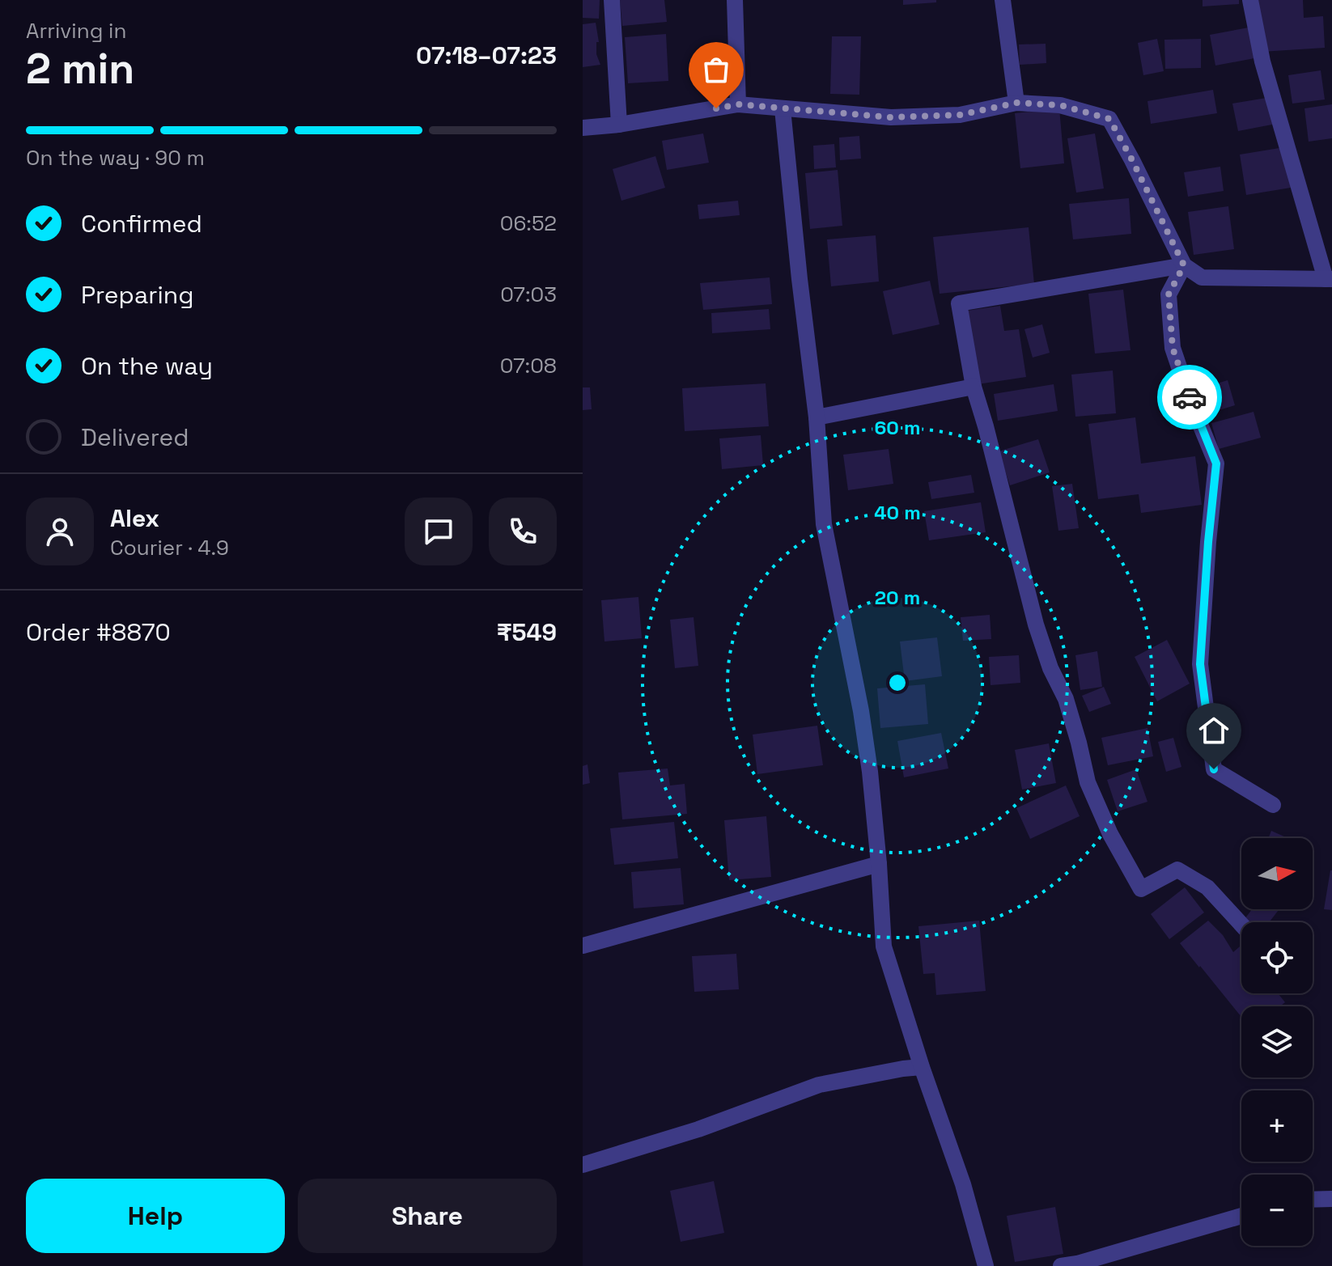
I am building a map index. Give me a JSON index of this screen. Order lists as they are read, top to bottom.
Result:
{
  "north": "right",
  "page": {
    "heading": ["2 min", "Arriving in", "07:18–07:23"],
    "panel": [
      "Alex",
      "Courier · 4.9",
      "Order #8870",
      "₹549"
    ],
    "bar": "On the way · 90 m",
    "list": [
      ["Confirmed", "06:52"],
      ["Preparing", "07:03"],
      ["On the way", "07:08"],
      "Delivered"
    ],
    "map_buttons": ["+", "−"],
    "buttons": ["Help", "Share"]
  },
  "rings": ["60 m", "40 m", "20 m"]
}
